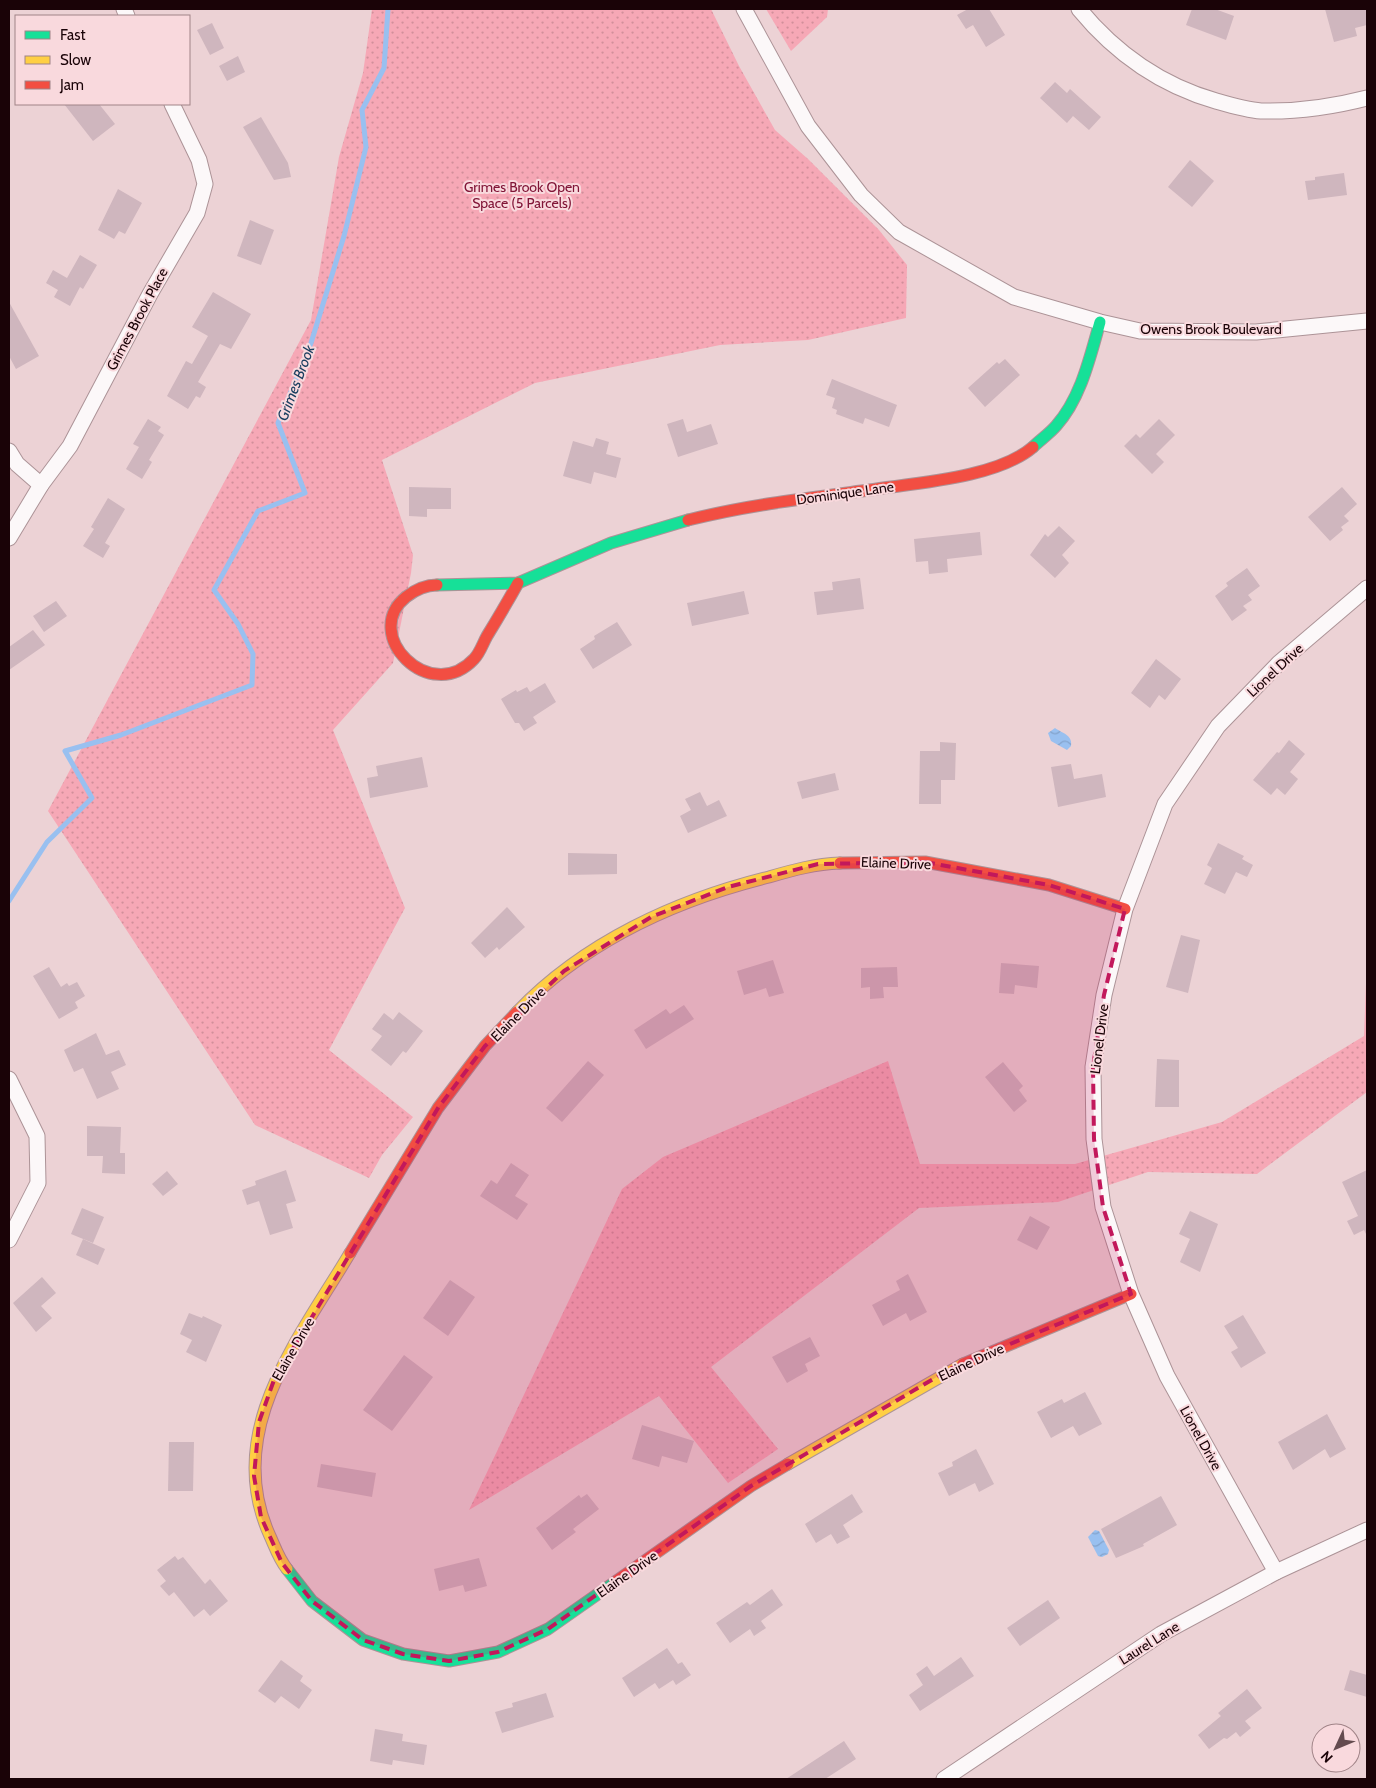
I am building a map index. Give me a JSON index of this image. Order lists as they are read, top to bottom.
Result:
{
  "streets": {
    "street": [
      "Grimes Brook Place",
      "Owens Brook Boulevard",
      "Dominique Lane",
      "Lionel Drive",
      "Elaine Drive",
      "Laurel Lane"
    ]
  },
  "crossings": [
    ["Owens Brook Boulevard", "Dominique Lane"],
    ["Lionel Drive", "Elaine Drive"],
    ["Lionel Drive", "Laurel Lane"]
  ],
  "water": ["Grimes Brook"],
  "parks": ["Grimes Brook Open Space (5 Parcels)"],
  "legend": ["Fast", "Slow", "Jam"],
  "north": "bottom left"
}
